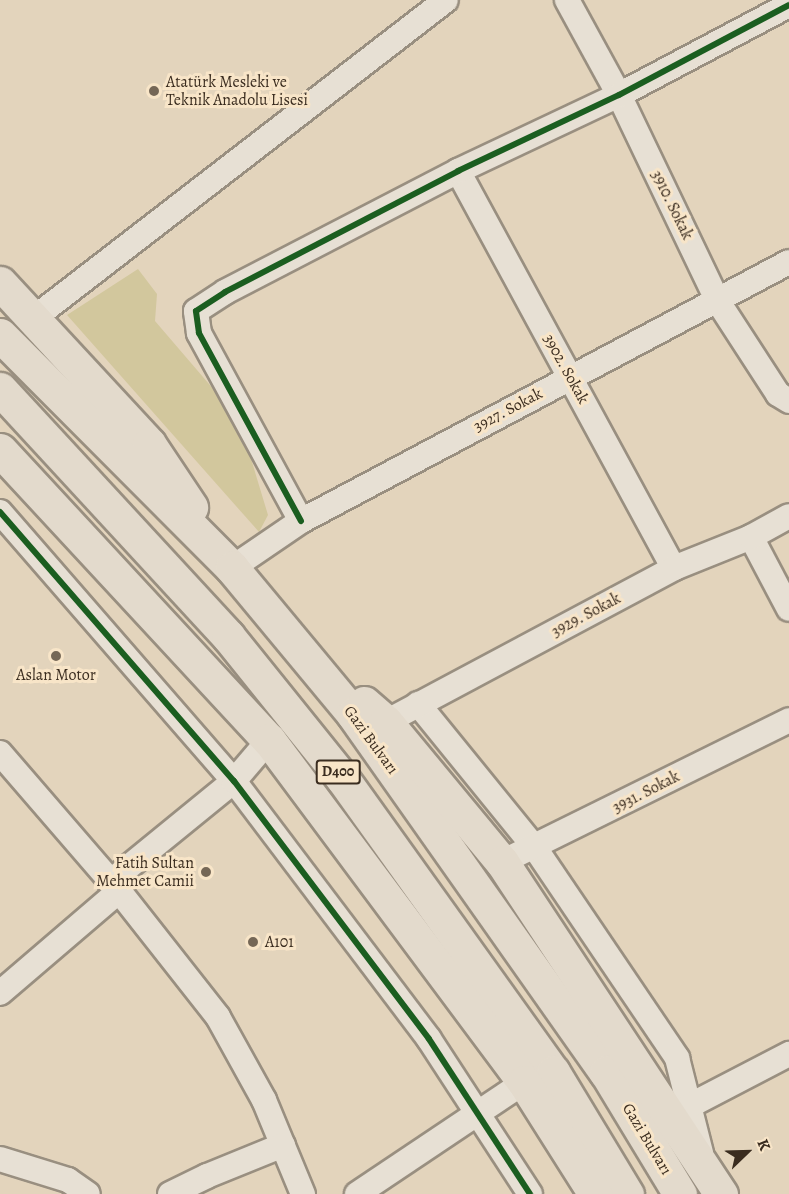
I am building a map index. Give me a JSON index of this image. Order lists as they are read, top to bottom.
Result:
{
  "streets": {
    "highway": ["Gazi Bulvarı", "D400"],
    "street": [
      "3910. Sokak",
      "3902. Sokak",
      "3927. Sokak",
      "3929. Sokak",
      "3931. Sokak"
    ]
  },
  "crossings": [
    ["3910. Sokak", "3927. Sokak"],
    ["3902. Sokak", "3927. Sokak"],
    ["3902. Sokak", "3929. Sokak"],
    ["3927. Sokak", "Gazi Bulvarı"]
  ],
  "places": [
    "Atatürk Mesleki ve Teknik Anadolu Lisesi",
    "Aslan Motor",
    "Fatih Sultan Mehmet Camii",
    "A101"
  ],
  "north": "top right"
}
